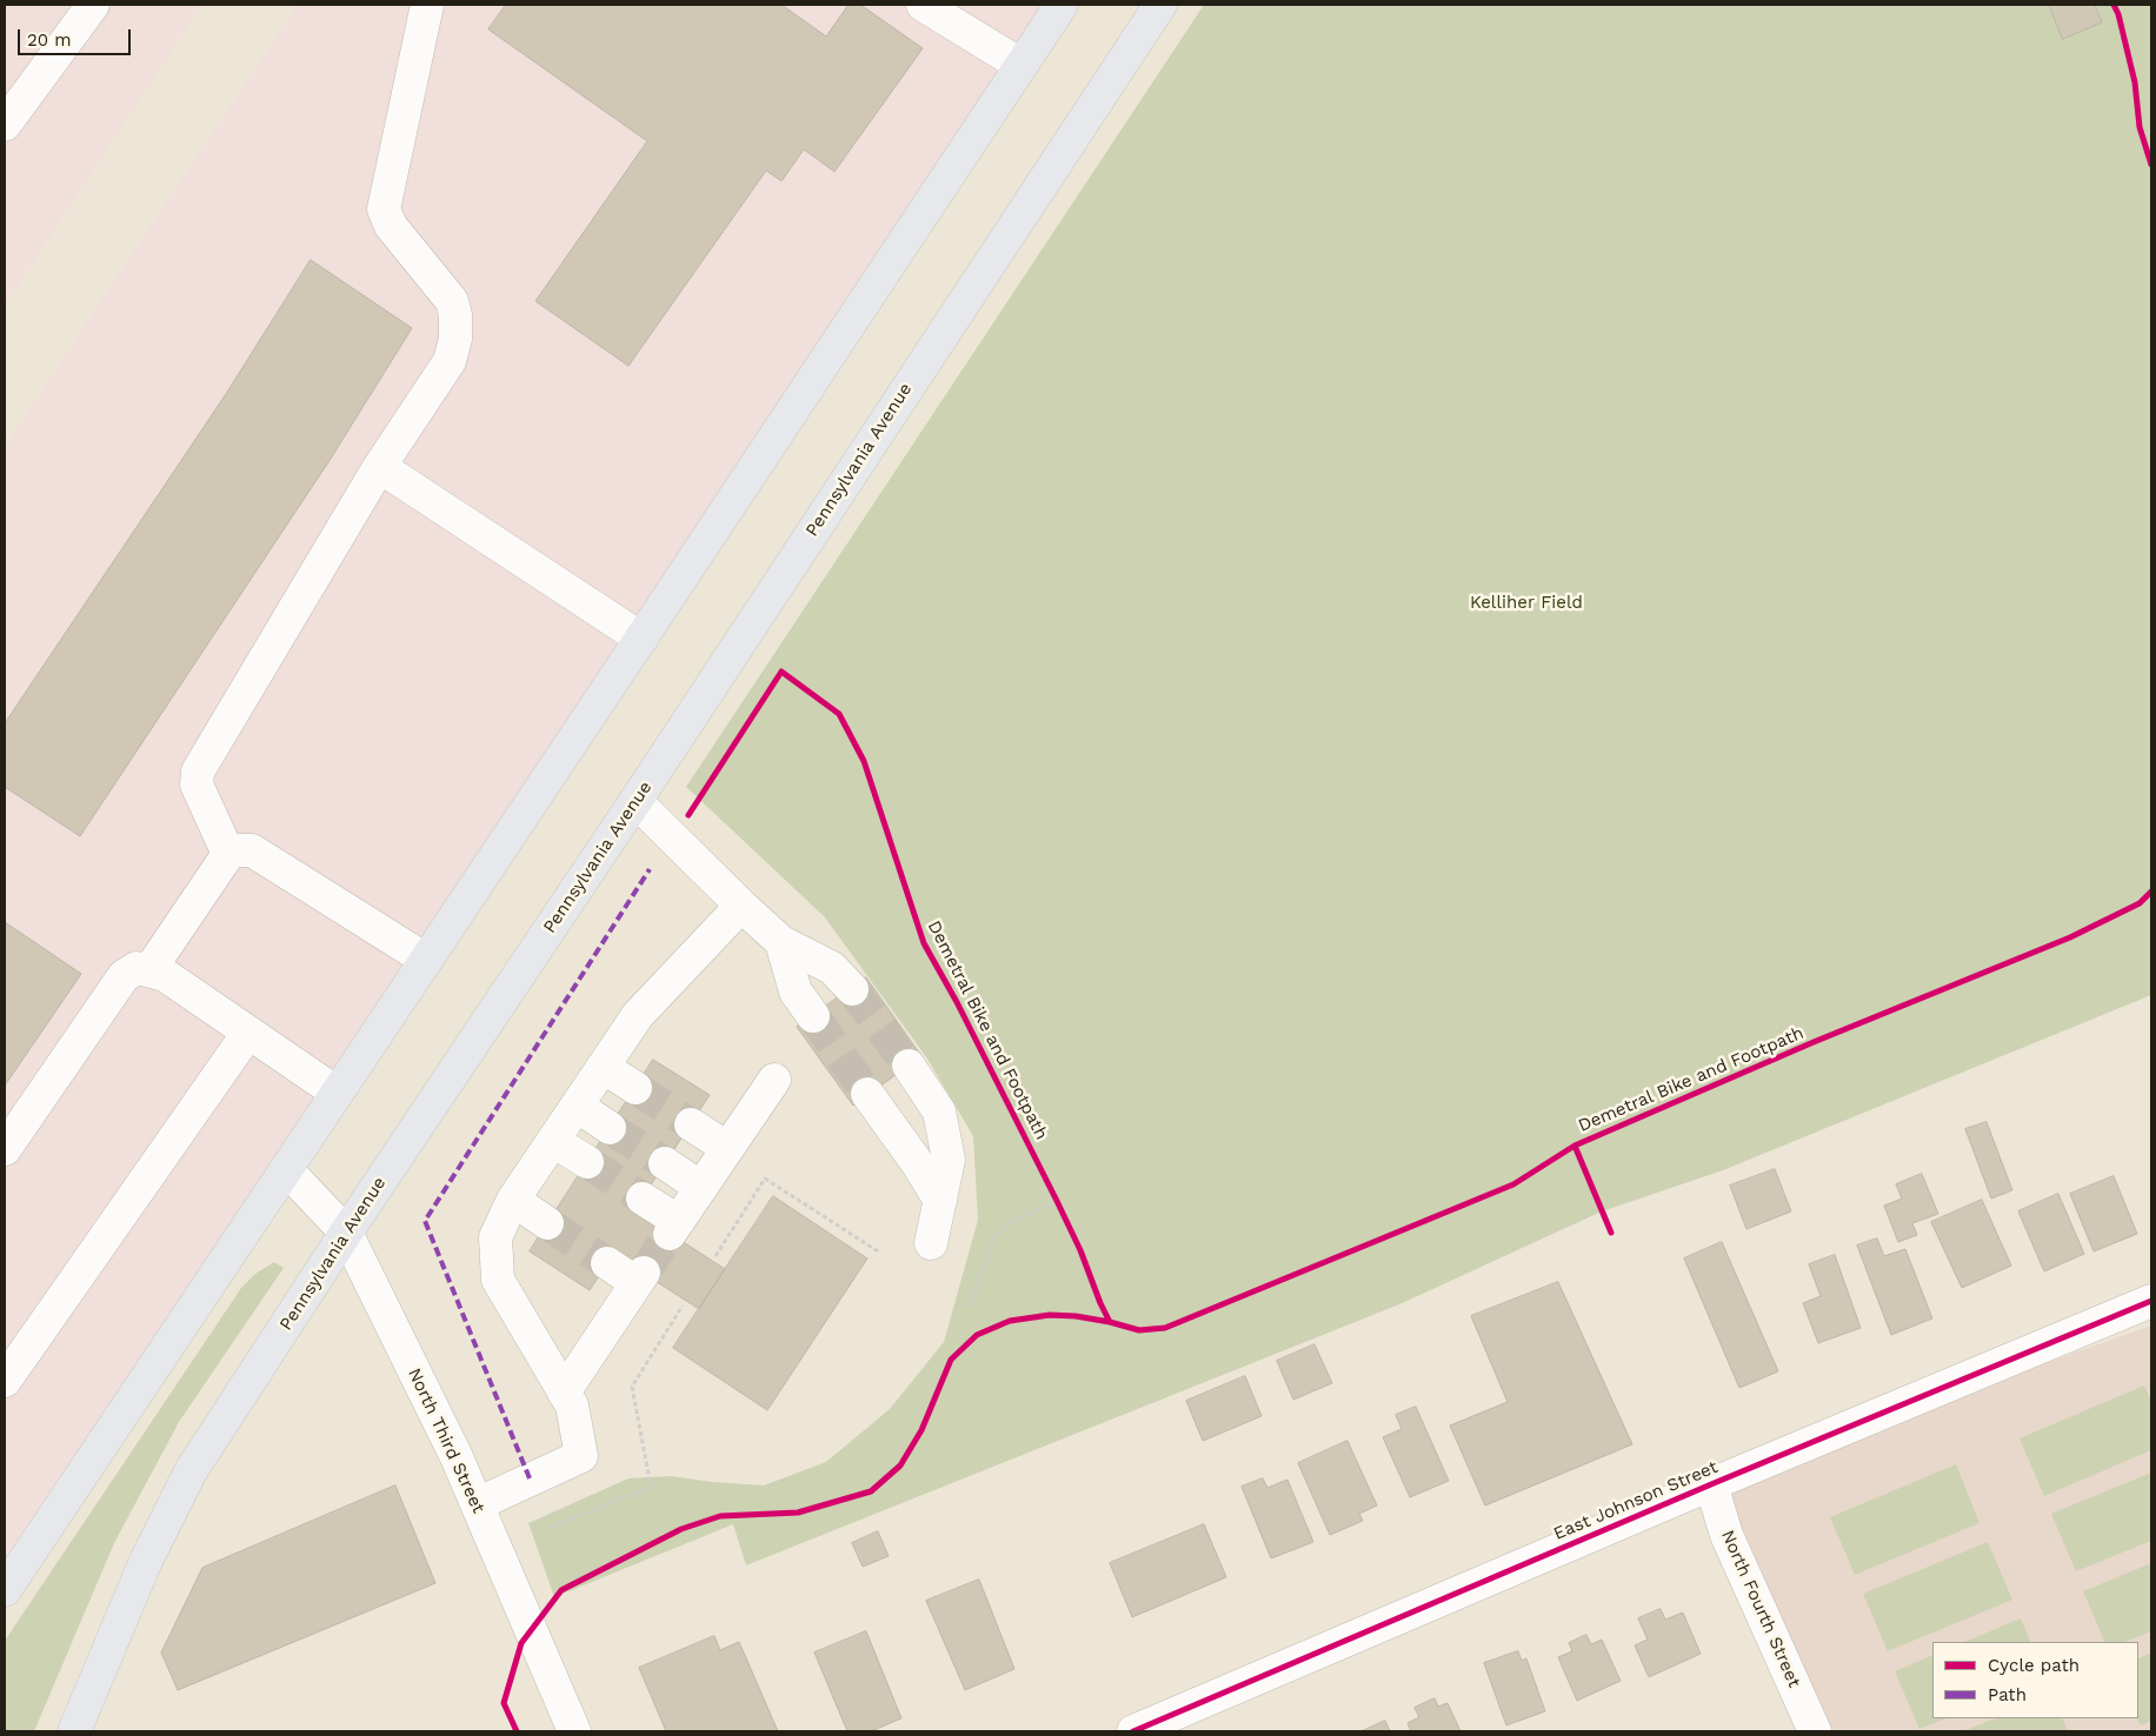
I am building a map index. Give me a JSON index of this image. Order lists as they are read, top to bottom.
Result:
{
  "streets": {
    "main road": ["Pennsylvania Avenue"],
    "street": ["North Third Street", "East Johnson Street", "North Fourth Street"],
    "cycle path": ["Demetral Bike and Footpath"]
  },
  "crossings": [
    ["Pennsylvania Avenue", "North Third Street"],
    ["East Johnson Street", "North Fourth Street"]
  ],
  "parks": ["Kelliher Field"],
  "legend": ["Cycle path", "Path"],
  "scale_bar": "20 m"
}
